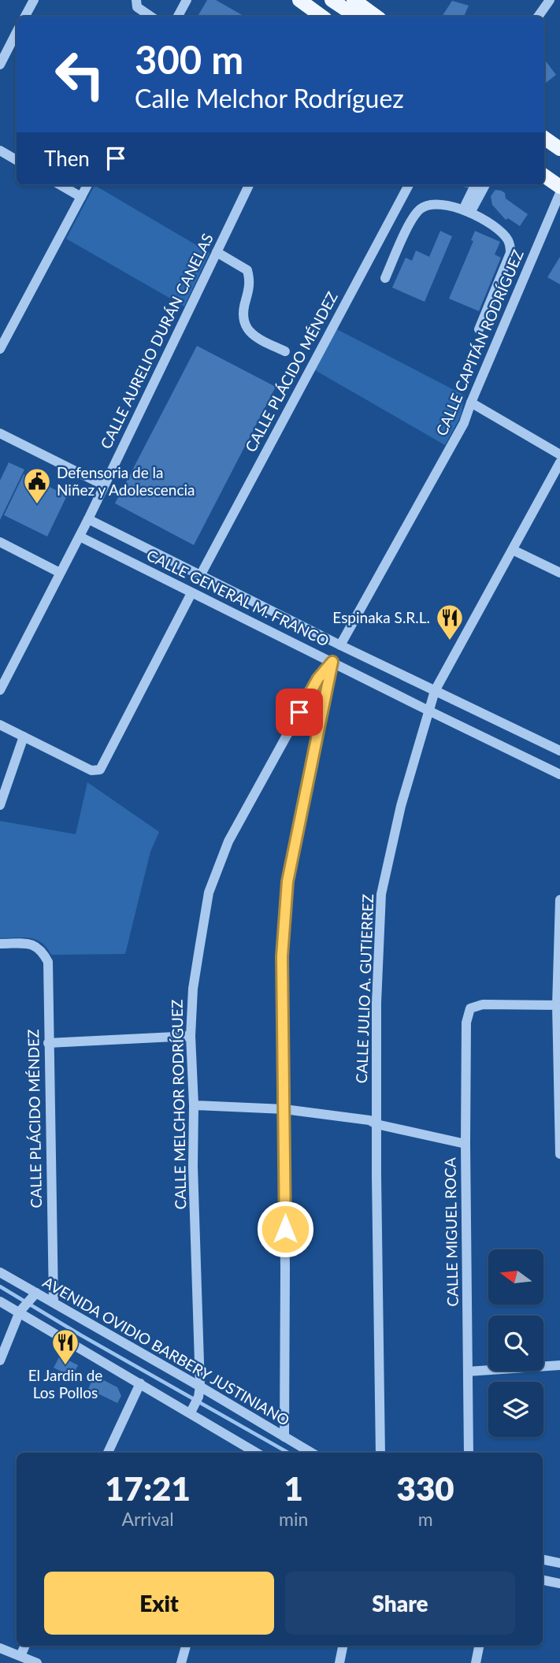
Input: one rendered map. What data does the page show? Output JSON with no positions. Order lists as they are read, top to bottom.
{
  "streets": {
    "street": [
      "CALLE AURELIO DURÁN CANELAS",
      "CALLE CAPITÁN RODRÍGUEZ",
      "CALLE PLÁCIDO MÉNDEZ",
      "CALLE GENERAL M. FRANCO",
      "CALLE JULIO A. GUTIERREZ",
      "CALLE MELCHOR RODRÍGUEZ",
      "CALLE MIGUEL ROCA",
      "AVENIDA OVIDIO BARBERY JUSTINIANO"
    ]
  },
  "crossings": [
    ["CALLE AURELIO DURÁN CANELAS", "CALLE GENERAL M. FRANCO"],
    ["CALLE CAPITÁN RODRÍGUEZ", "CALLE GENERAL M. FRANCO"],
    ["CALLE PLÁCIDO MÉNDEZ", "CALLE GENERAL M. FRANCO"],
    ["CALLE PLÁCIDO MÉNDEZ", "AVENIDA OVIDIO BARBERY JUSTINIANO"],
    ["CALLE GENERAL M. FRANCO", "CALLE JULIO A. GUTIERREZ"],
    ["CALLE GENERAL M. FRANCO", "CALLE MELCHOR RODRÍGUEZ"],
    ["CALLE MELCHOR RODRÍGUEZ", "AVENIDA OVIDIO BARBERY JUSTINIANO"]
  ],
  "places": {
    "public building": ["Defensoria de la Niñez y Adolescencia"],
    "restaurant": ["Espinaka S.R.L.", "El Jardin de Los Pollos"]
  },
  "north": "left",
  "page": {
    "turn": ["300 m", "Calle Melchor Rodríguez"],
    "then": "Then",
    "eta": [
      "17:21",
      "Arrival",
      "1",
      "min",
      "330",
      "m"
    ],
    "buttons": ["Exit", "Share"]
  }
}
